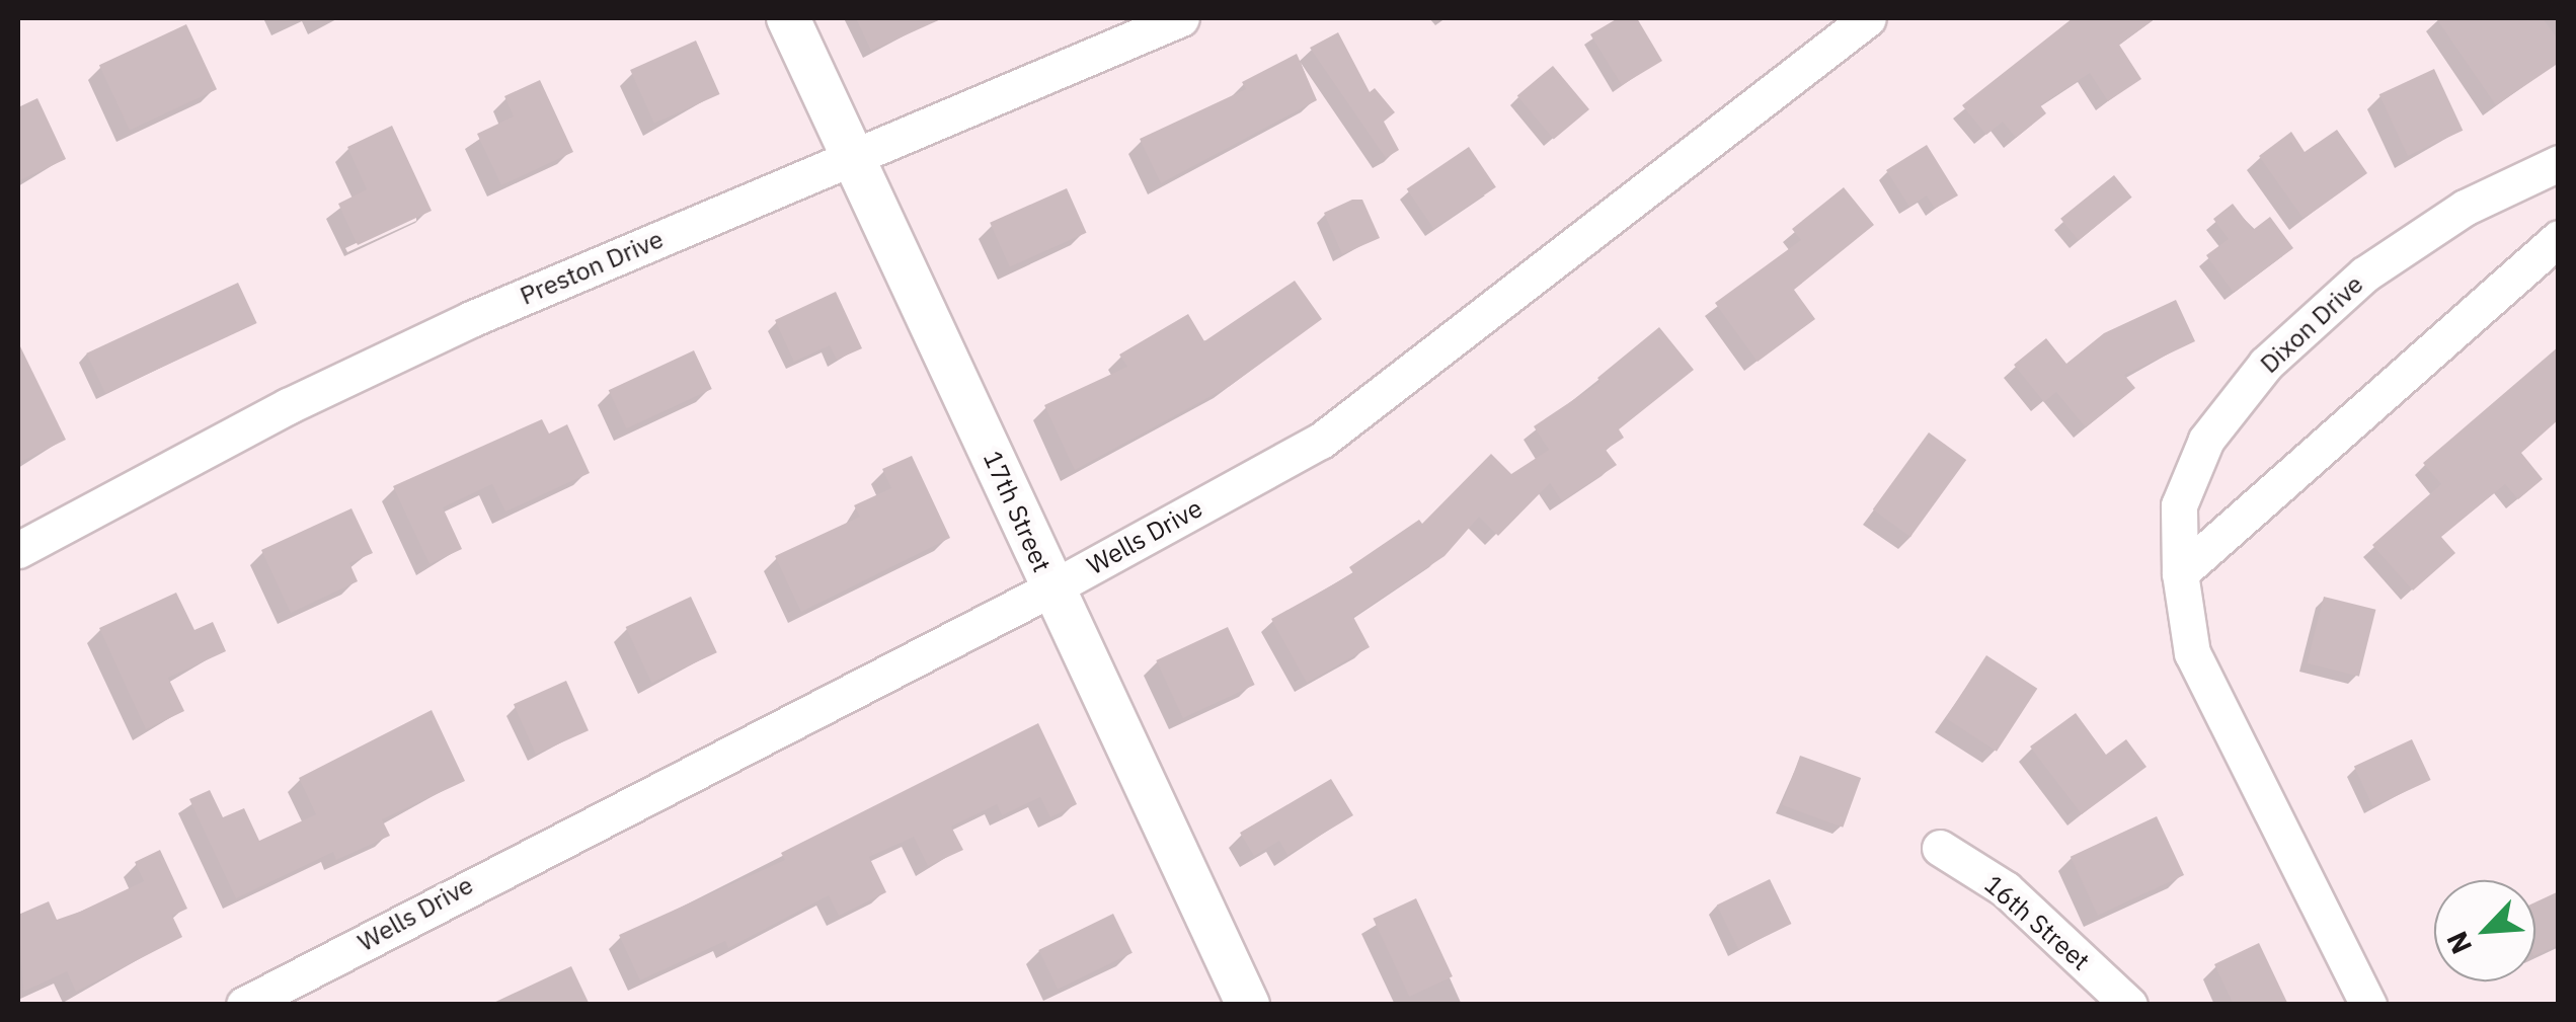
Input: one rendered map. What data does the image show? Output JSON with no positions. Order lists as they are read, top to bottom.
{
  "streets": {
    "street": [
      "Preston Drive",
      "Dixon Drive",
      "17th Street",
      "Wells Drive",
      "16th Street"
    ]
  },
  "crossings": [
    ["Preston Drive", "17th Street"],
    ["17th Street", "Wells Drive"]
  ],
  "north": "bottom left"
}
